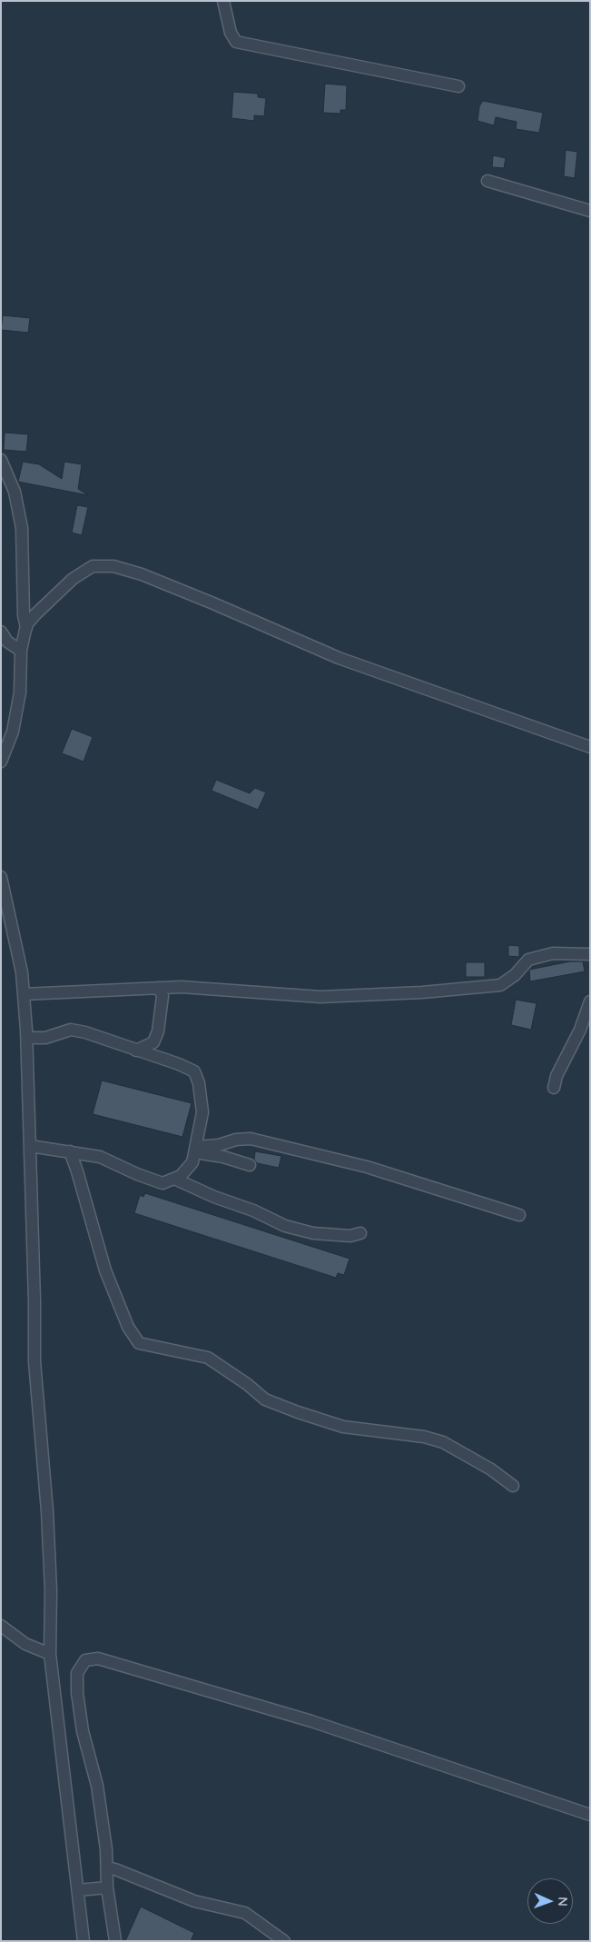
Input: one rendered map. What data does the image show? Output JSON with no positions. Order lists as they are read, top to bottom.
{
  "north": "right"
}
